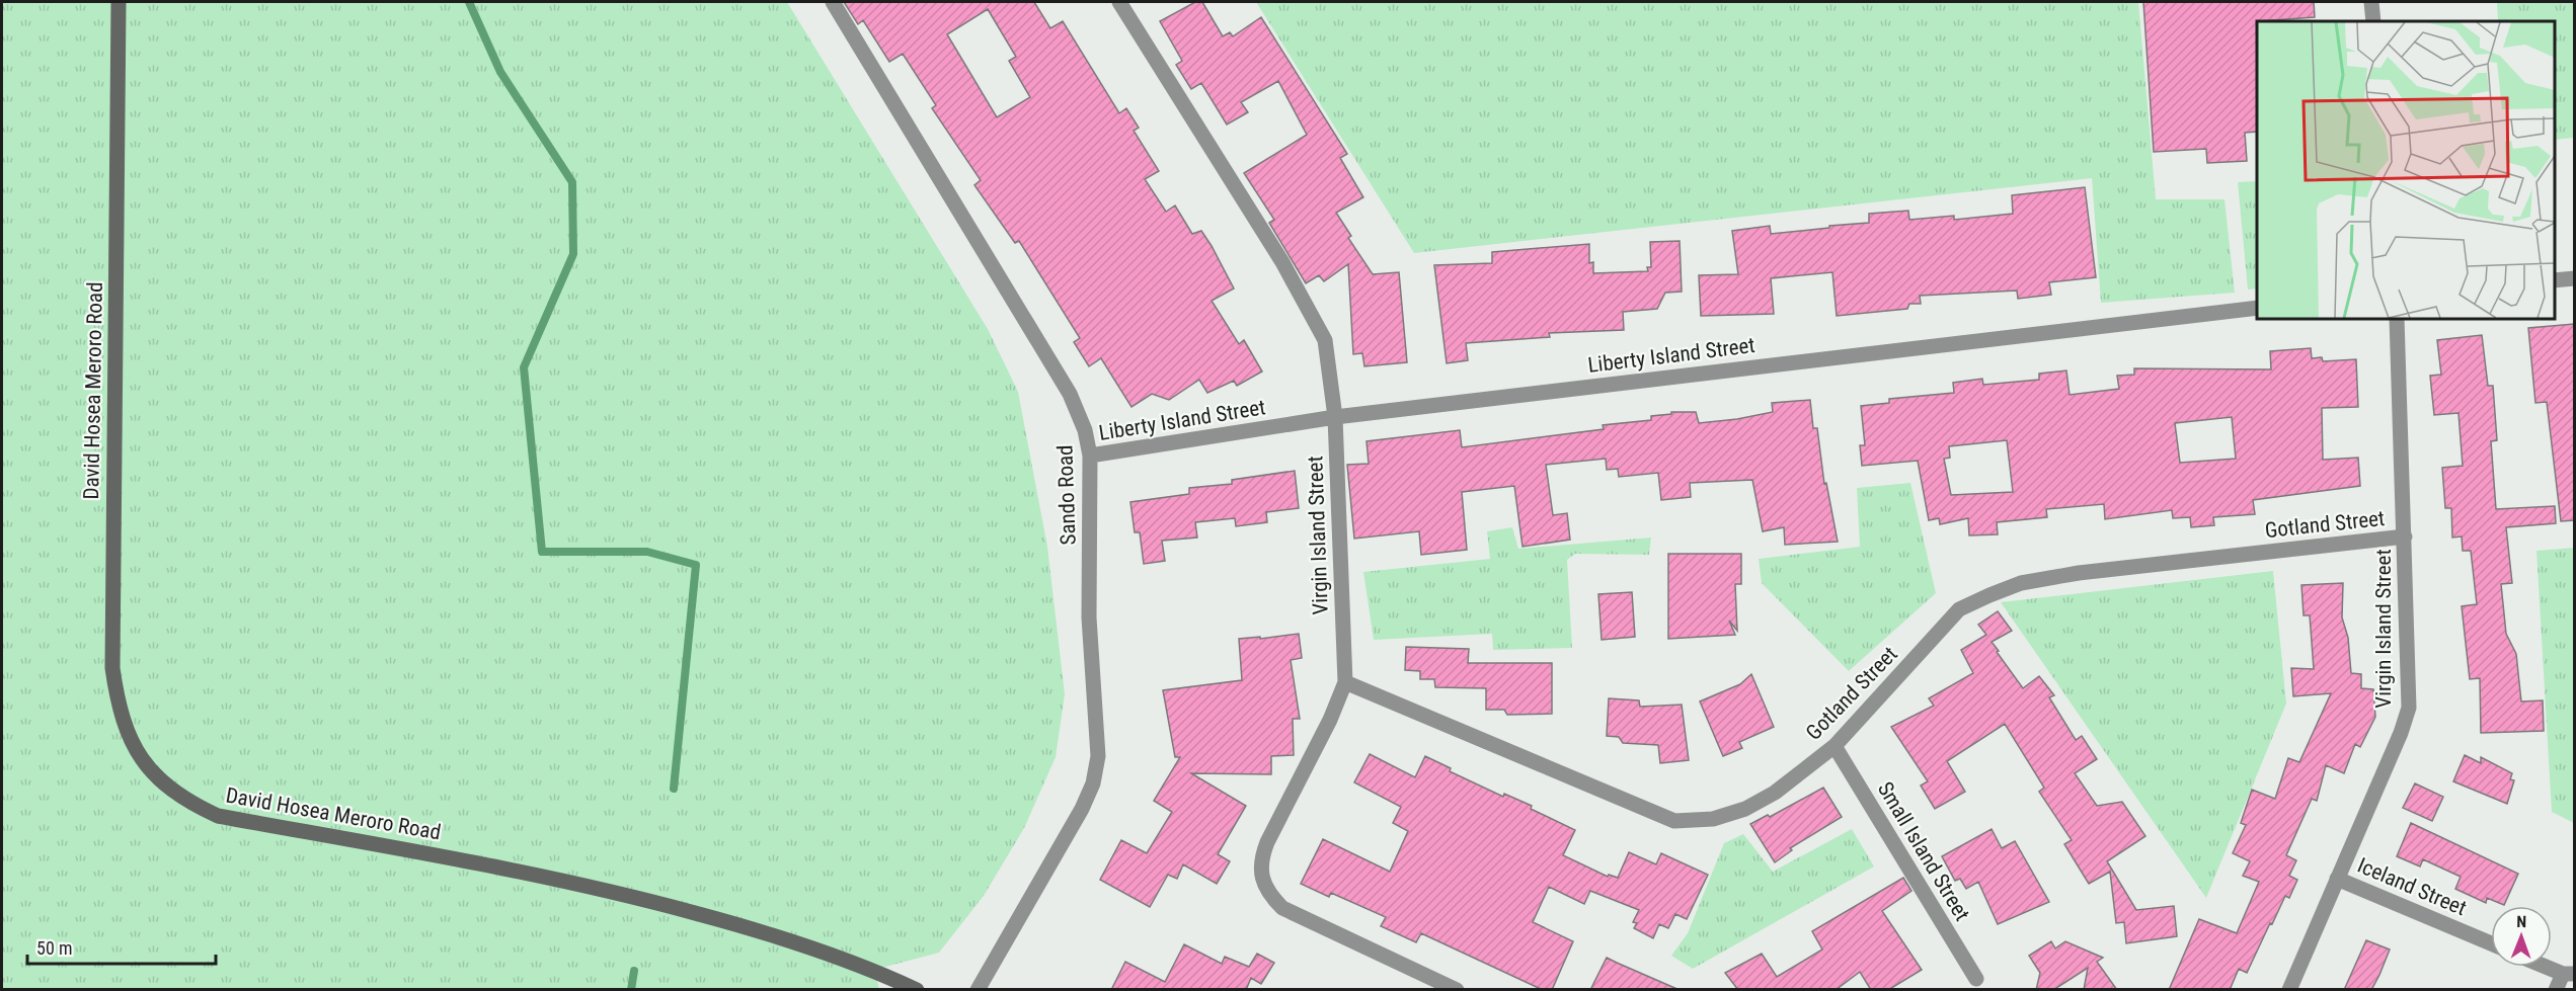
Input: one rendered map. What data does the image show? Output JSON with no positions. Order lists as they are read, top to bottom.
{
  "streets": {
    "main road": ["David Hosea Meroro Road"],
    "street": [
      "Liberty Island Street",
      "Sando Road",
      "Gotland Street",
      "Virgin Island Street",
      "Small Island Street",
      "Iceland Street"
    ]
  },
  "crossings": [
    ["Liberty Island Street", "Sando Road"],
    ["Liberty Island Street", "Virgin Island Street"],
    ["Gotland Street", "Virgin Island Street"],
    ["Gotland Street", "Small Island Street"],
    ["Virgin Island Street", "Iceland Street"]
  ],
  "scale_bar": "50 m",
  "north": "top"
}
